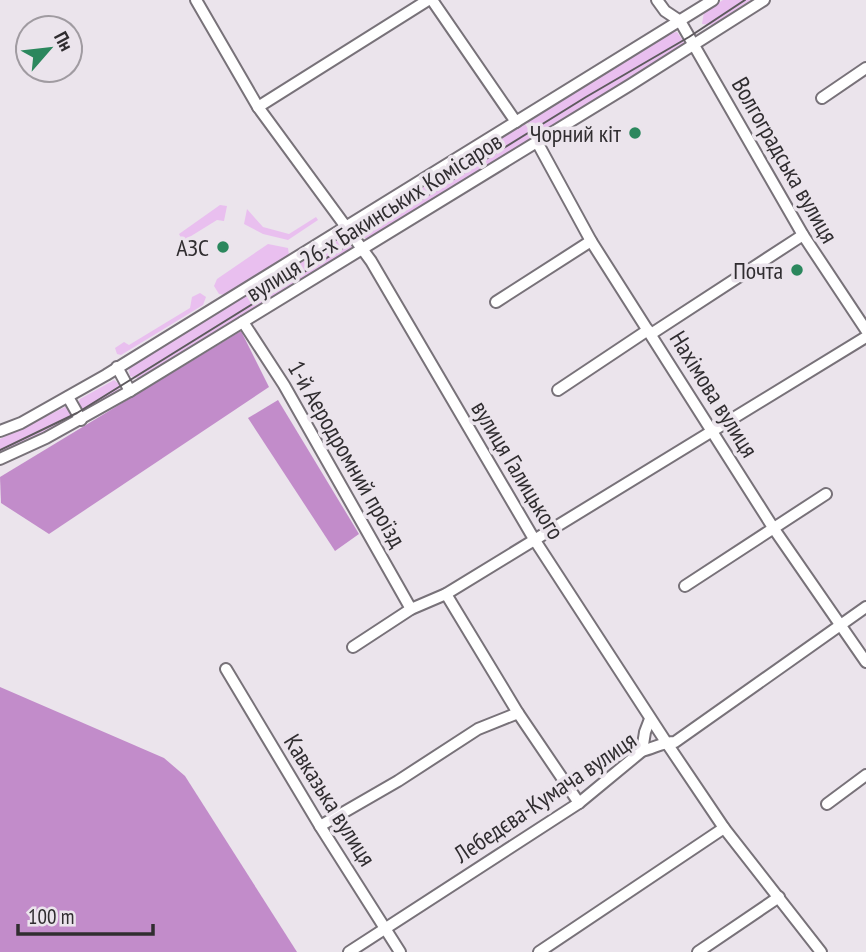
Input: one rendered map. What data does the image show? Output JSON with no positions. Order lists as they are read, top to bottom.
{
  "streets": {
    "street": [
      "Волгоградська вулиця",
      "вулиця 26-х Бакинських Комісаров",
      "Нахімова вулиця",
      "1-й Аеродромний проїзд",
      "вулиця Галицького",
      "Лебедєва-Кумача вулиця",
      "Кавказька вулиця"
    ]
  },
  "crossings": [
    ["Волгоградська вулиця", "вулиця 26-х Бакинських Комісаров"],
    ["вулиця 26-х Бакинських Комісаров", "Нахімова вулиця"],
    ["вулиця 26-х Бакинських Комісаров", "1-й Аеродромний проїзд"],
    ["вулиця 26-х Бакинських Комісаров", "вулиця Галицького"],
    ["Нахімова вулиця", "Лебедєва-Кумача вулиця"],
    ["вулиця Галицького", "Лебедєва-Кумача вулиця"],
    ["Лебедєва-Кумача вулиця", "Кавказька вулиця"]
  ],
  "places": ["Чорний кіт", "АЗС", "Почта"],
  "scale_bar": "100 m",
  "north": "top right"
}
